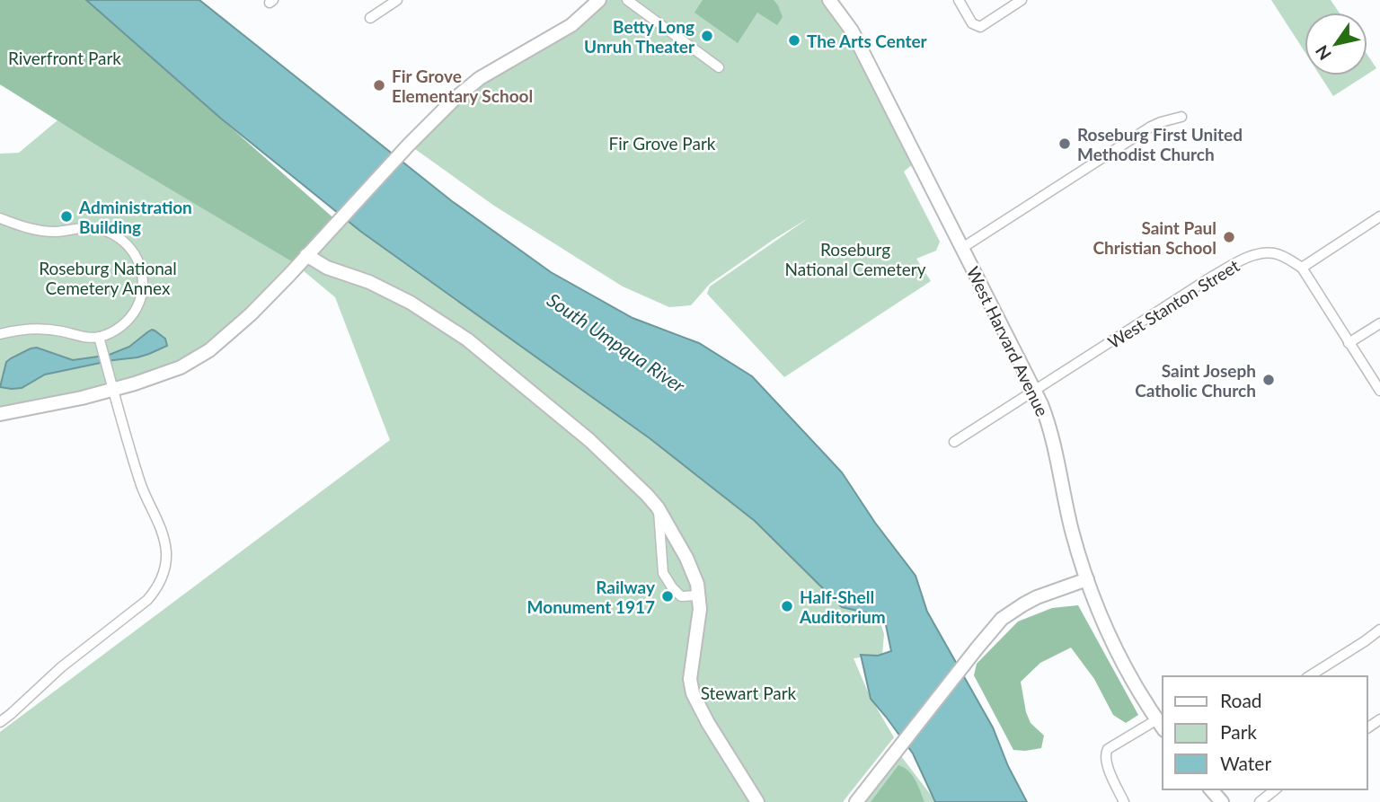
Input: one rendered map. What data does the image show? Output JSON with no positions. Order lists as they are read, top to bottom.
{
  "streets": {
    "street": ["West Stanton Street", "West Harvard Avenue"]
  },
  "crossings": [
    ["West Stanton Street", "West Harvard Avenue"]
  ],
  "water": ["South Umpqua River"],
  "parks": [
    "Riverfront Park",
    "Fir Grove Park",
    "Roseburg National Cemetery",
    "Roseburg National Cemetery Annex",
    "Stewart Park"
  ],
  "places": [
    "Betty Long Unruh Theater",
    "The Arts Center",
    "Fir Grove Elementary School",
    "Roseburg First United Methodist Church",
    "Administration Building",
    "Saint Paul Christian School",
    "Saint Joseph Catholic Church",
    "Railway Monument 1917",
    "Half-Shell Auditorium"
  ],
  "legend": ["Road", "Park", "Water"],
  "north": "bottom left"
}
